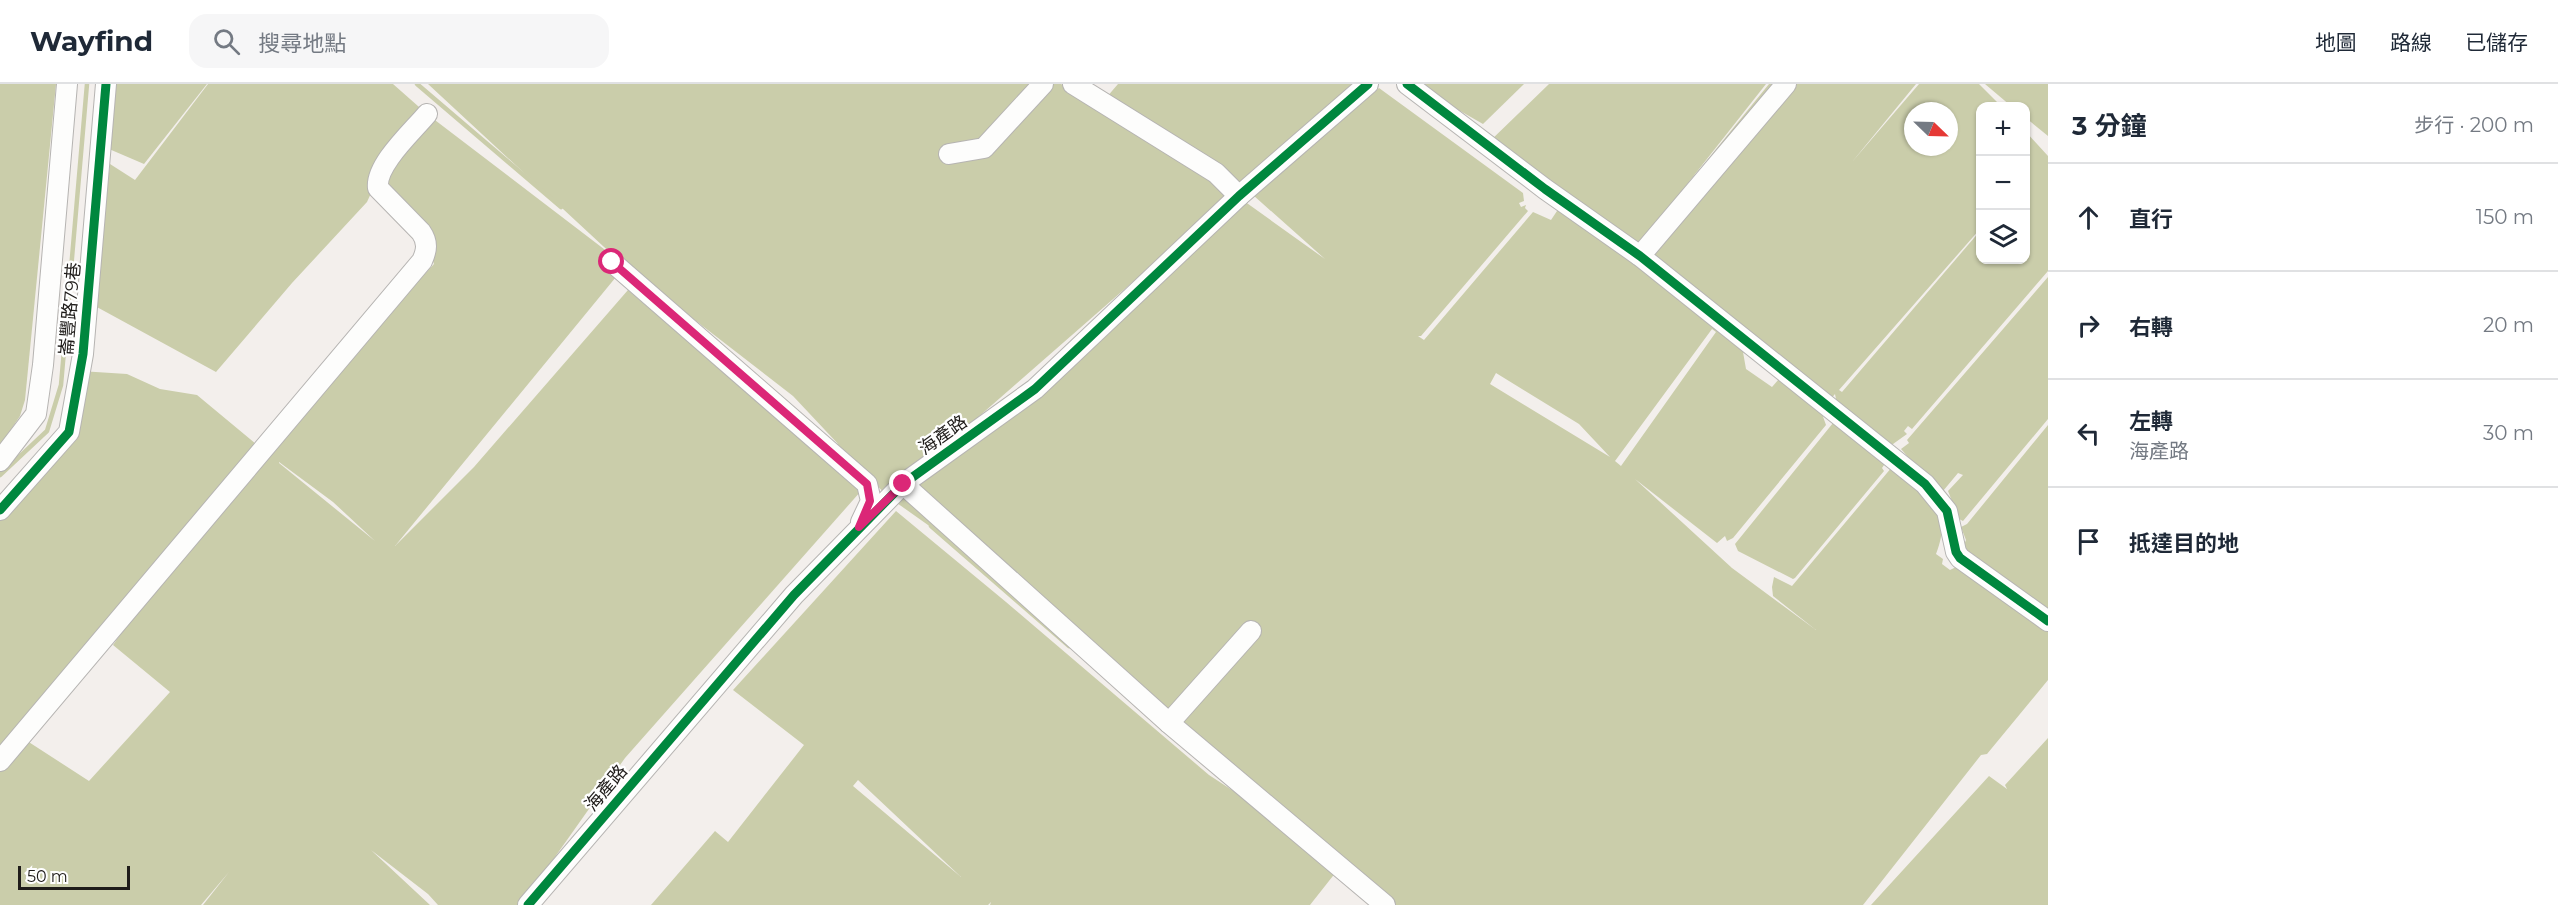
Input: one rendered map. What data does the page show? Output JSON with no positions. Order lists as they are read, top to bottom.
{
  "streets": {
    "street": ["崙豐路79巷", "海產路"]
  },
  "scale_bar": "50 m",
  "north": "bottom right",
  "page": {
    "header": "Wayfind",
    "search": "搜尋地點",
    "nav": ["地圖", "路線", "已儲存"],
    "heading": ["3 分鐘", "步行 · 200 m"],
    "map_buttons": ["+", "−"],
    "list": [
      ["直行", "150 m"],
      ["右轉", "20 m"],
      ["左轉", "海產路", "30 m"],
      "抵達目的地"
    ],
    "scale": "50 m"
  }
}
